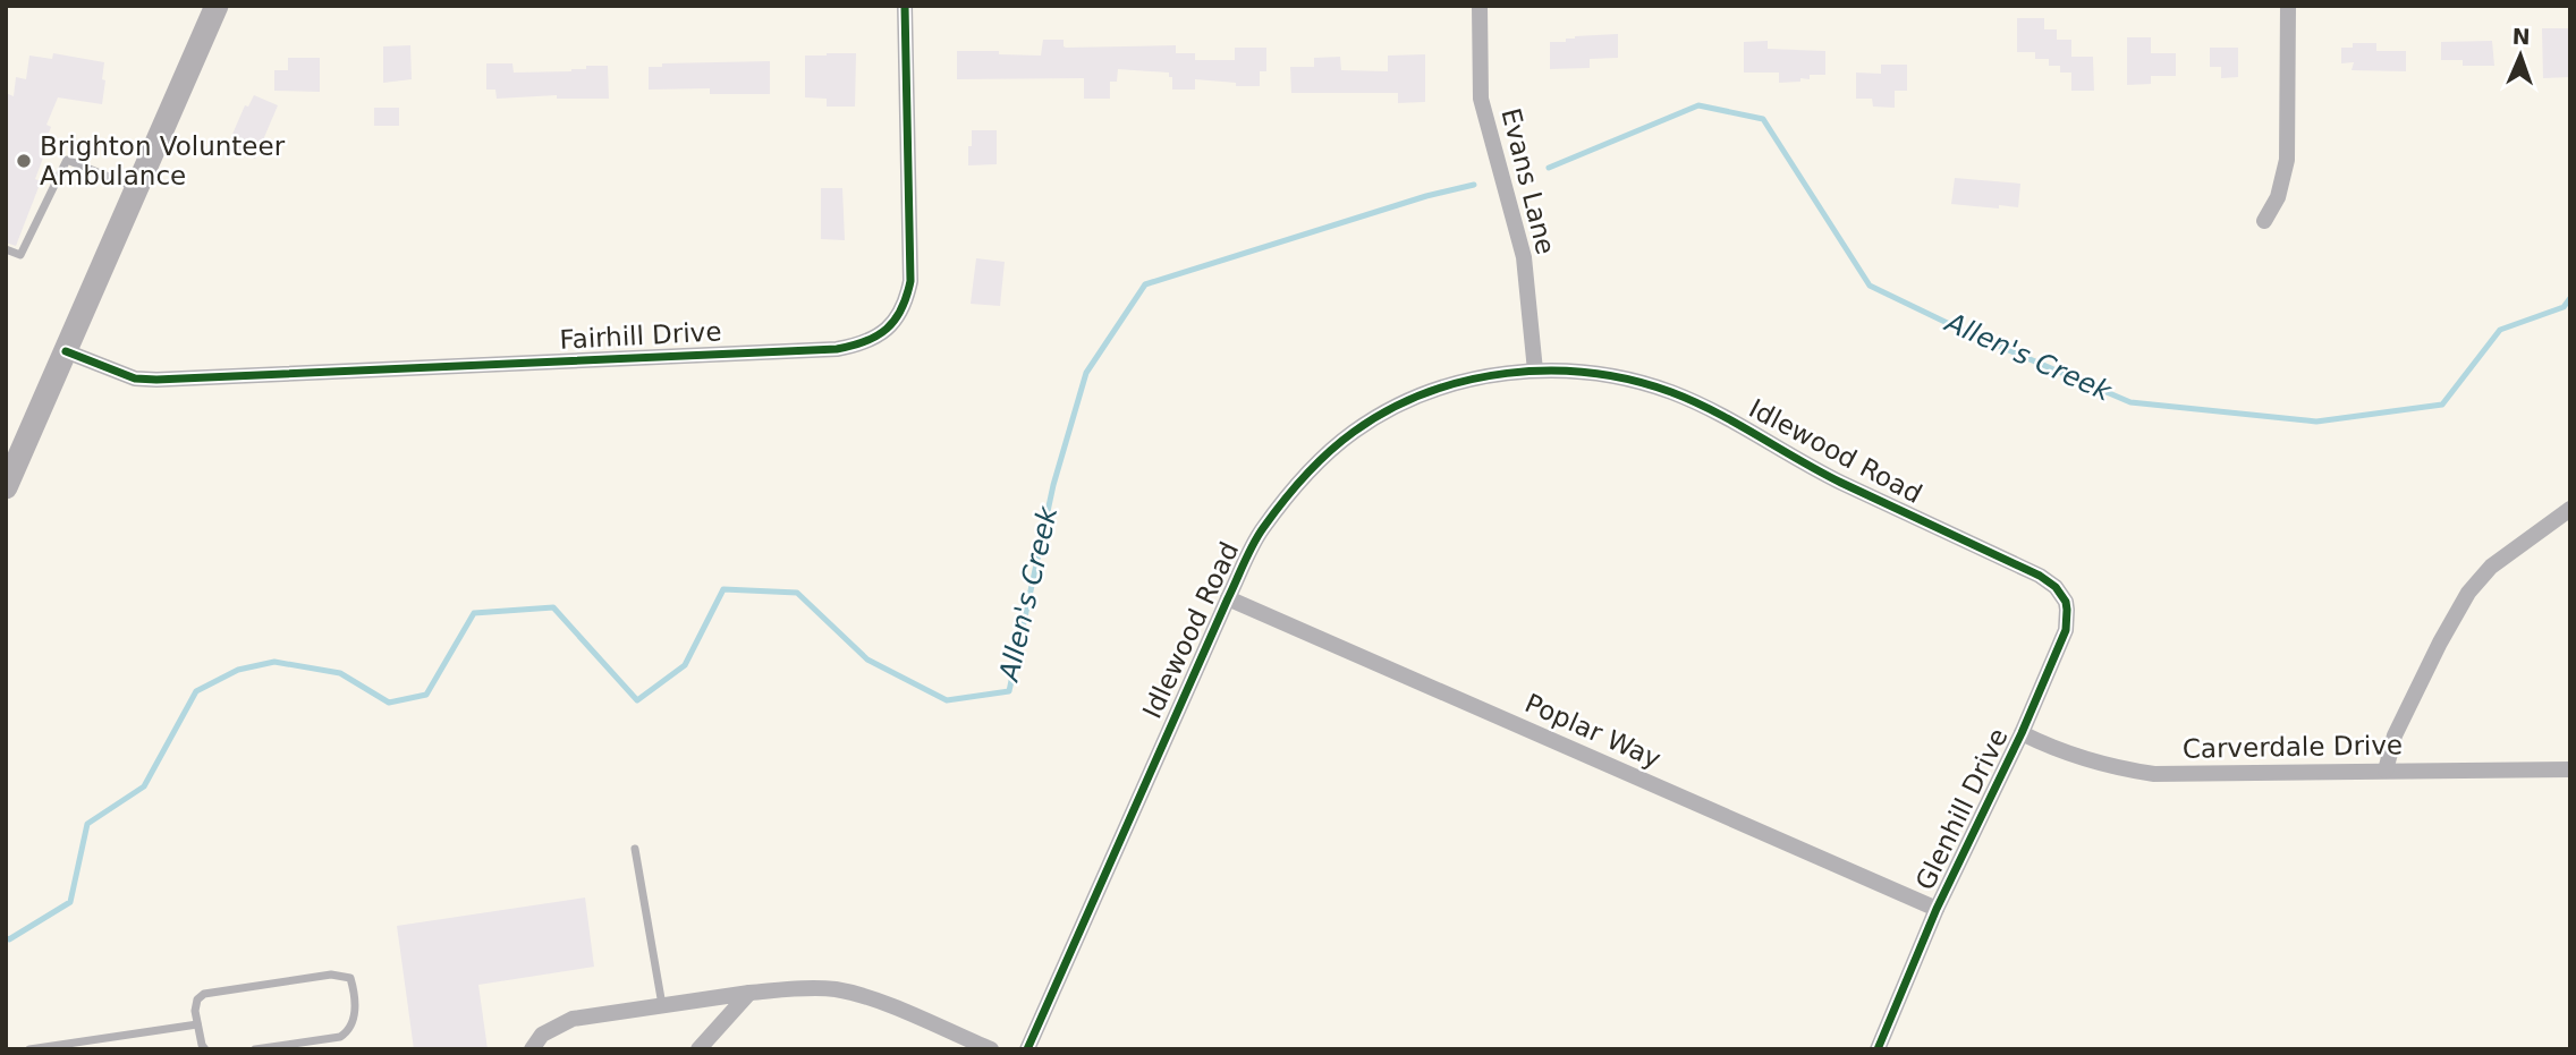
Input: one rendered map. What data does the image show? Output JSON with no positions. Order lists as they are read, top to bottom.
{
  "streets": {
    "street": [
      "Evans Lane",
      "Fairhill Drive",
      "Idlewood Road",
      "Poplar Way",
      "Carverdale Drive",
      "Glenhill Drive"
    ]
  },
  "crossings": [
    ["Evans Lane", "Idlewood Road"],
    ["Idlewood Road", "Poplar Way"],
    ["Idlewood Road", "Glenhill Drive"],
    ["Poplar Way", "Glenhill Drive"],
    ["Carverdale Drive", "Glenhill Drive"]
  ],
  "water": ["Allen's Creek"],
  "places": ["Brighton Volunteer Ambulance"],
  "north": "top"
}
